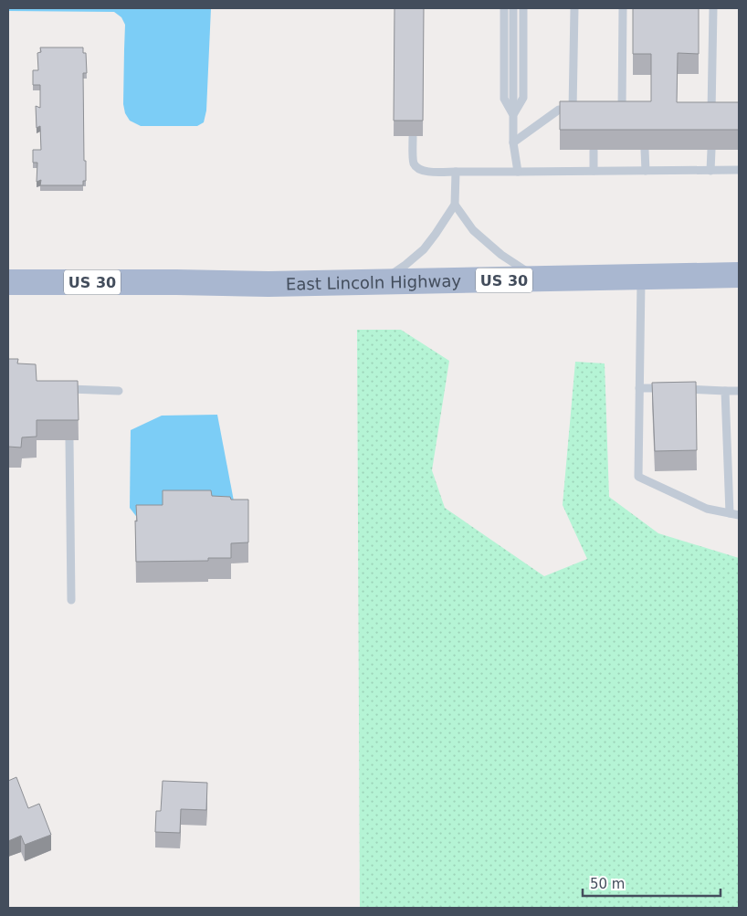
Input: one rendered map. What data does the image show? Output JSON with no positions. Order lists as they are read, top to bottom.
{
  "streets": {
    "main road": ["US 30", "East Lincoln Highway"]
  },
  "scale_bar": "50 m"
}
